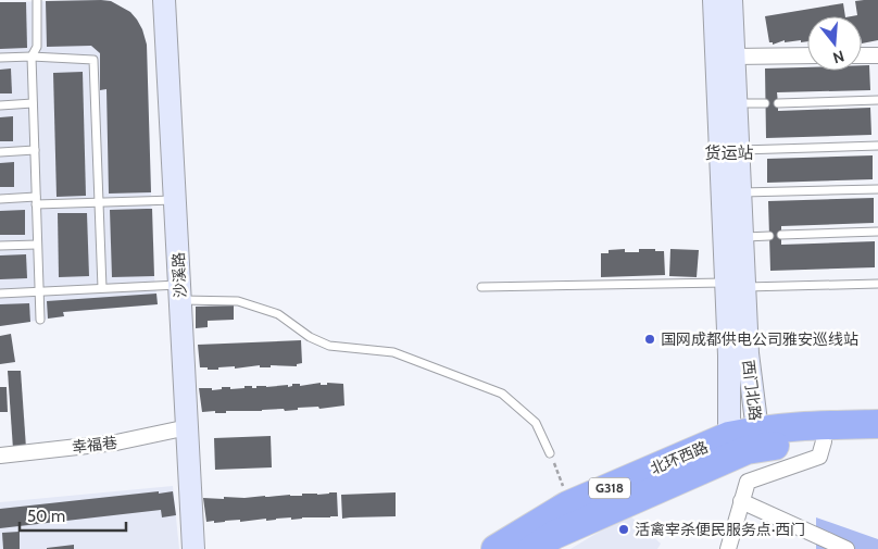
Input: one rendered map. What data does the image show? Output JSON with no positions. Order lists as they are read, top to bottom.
{
  "streets": {
    "highway": ["北环西路", "G318"],
    "main road": ["沙溪路", "西门北路"],
    "street": ["幸福巷"]
  },
  "crossings": [
    ["沙溪路", "幸福巷"],
    ["西门北路", "北环西路"]
  ],
  "districts": ["货运站"],
  "places": ["国网成都供电公司雅安巡线站", "活禽宰杀便民服务点·西门"],
  "scale_bar": "50 m",
  "north": "bottom"
}
